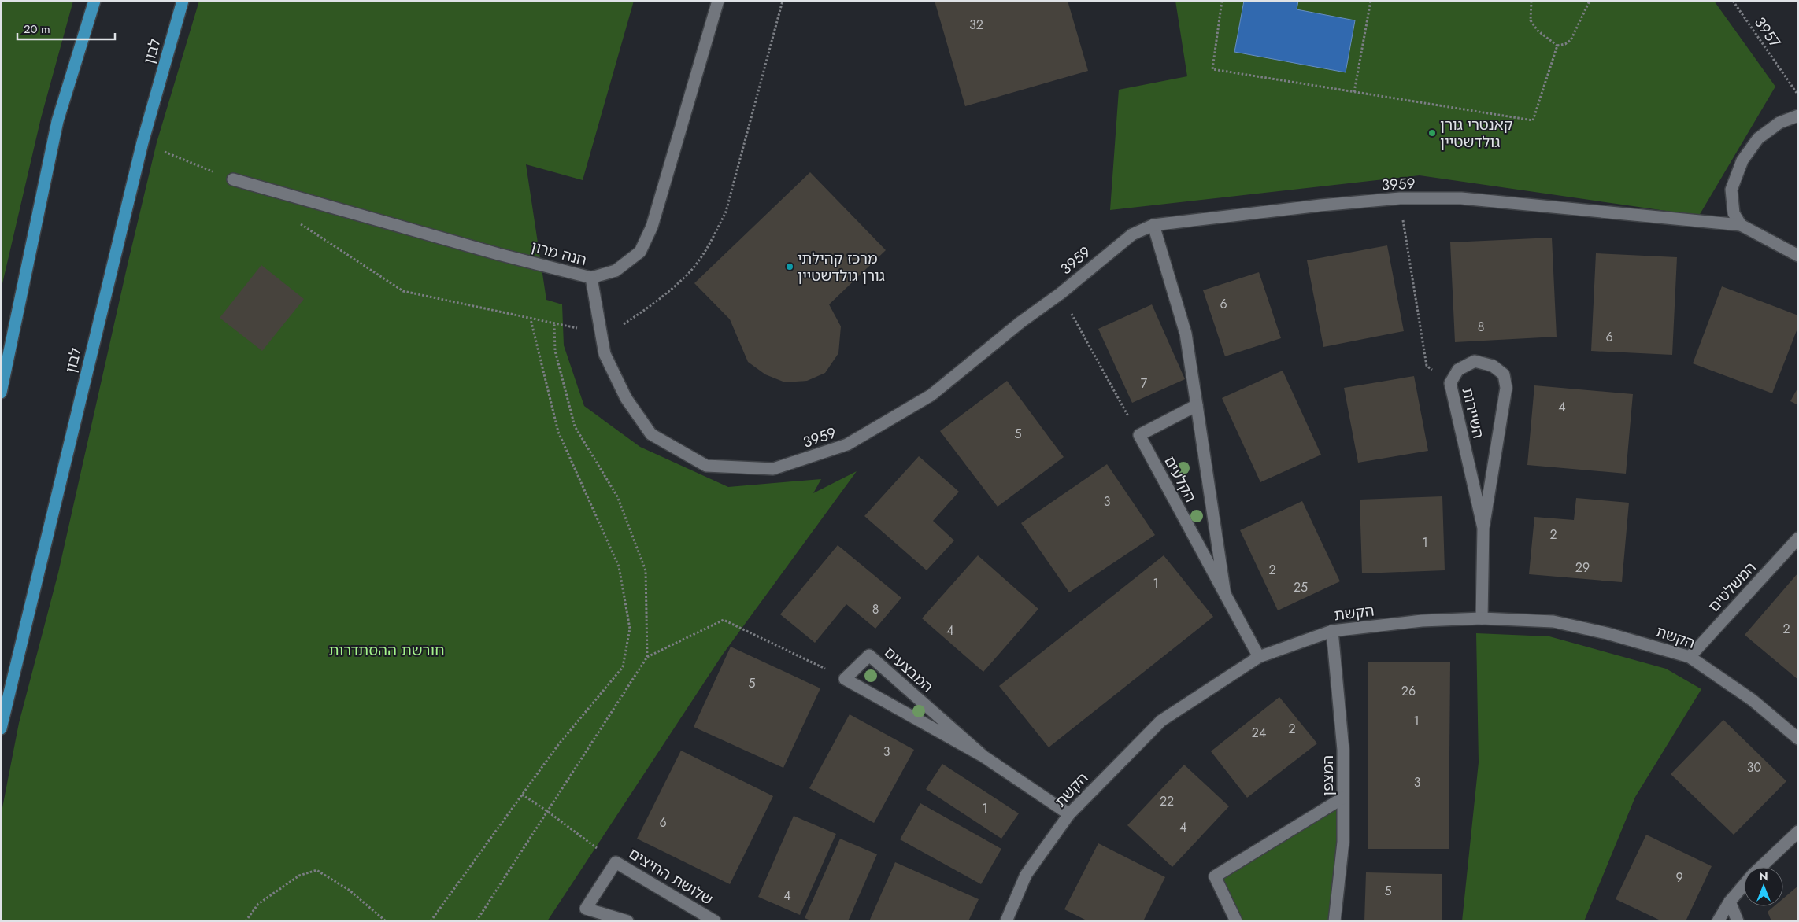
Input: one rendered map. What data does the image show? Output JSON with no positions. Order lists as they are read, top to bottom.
{
  "streets": {
    "main road": ["לבון"],
    "street": [
      "3959",
      "חנה מרון",
      "השיירות",
      "הקלעים",
      "המשלטים",
      "הקשת",
      "המבצעים",
      "המצפן",
      "שלושת החיצים"
    ],
    "path": ["3957"]
  },
  "crossings": [
    ["3959", "חנה מרון"],
    ["3959", "הקלעים"],
    ["השיירות", "הקשת"],
    ["הקלעים", "הקשת"],
    ["המשלטים", "הקשת"],
    ["הקשת", "המבצעים"],
    ["הקשת", "המצפן"]
  ],
  "parks": ["חורשת ההסתדרות"],
  "places": ["קאנטרי גורן גולדשטיין", "מרכז קהילתי גורן גולדשטיין"],
  "house_numbers": [
    "32",
    "6",
    "8",
    "6",
    "7",
    "4",
    "5",
    "3",
    "2",
    "1",
    "29",
    "2",
    "1",
    "25",
    "8",
    "2",
    "4",
    "5",
    "26",
    "1",
    "2",
    "24",
    "3",
    "30",
    "3",
    "22",
    "1",
    "6",
    "4",
    "9",
    "5",
    "4"
  ],
  "scale_bar": "20 m",
  "north": "top"
}
